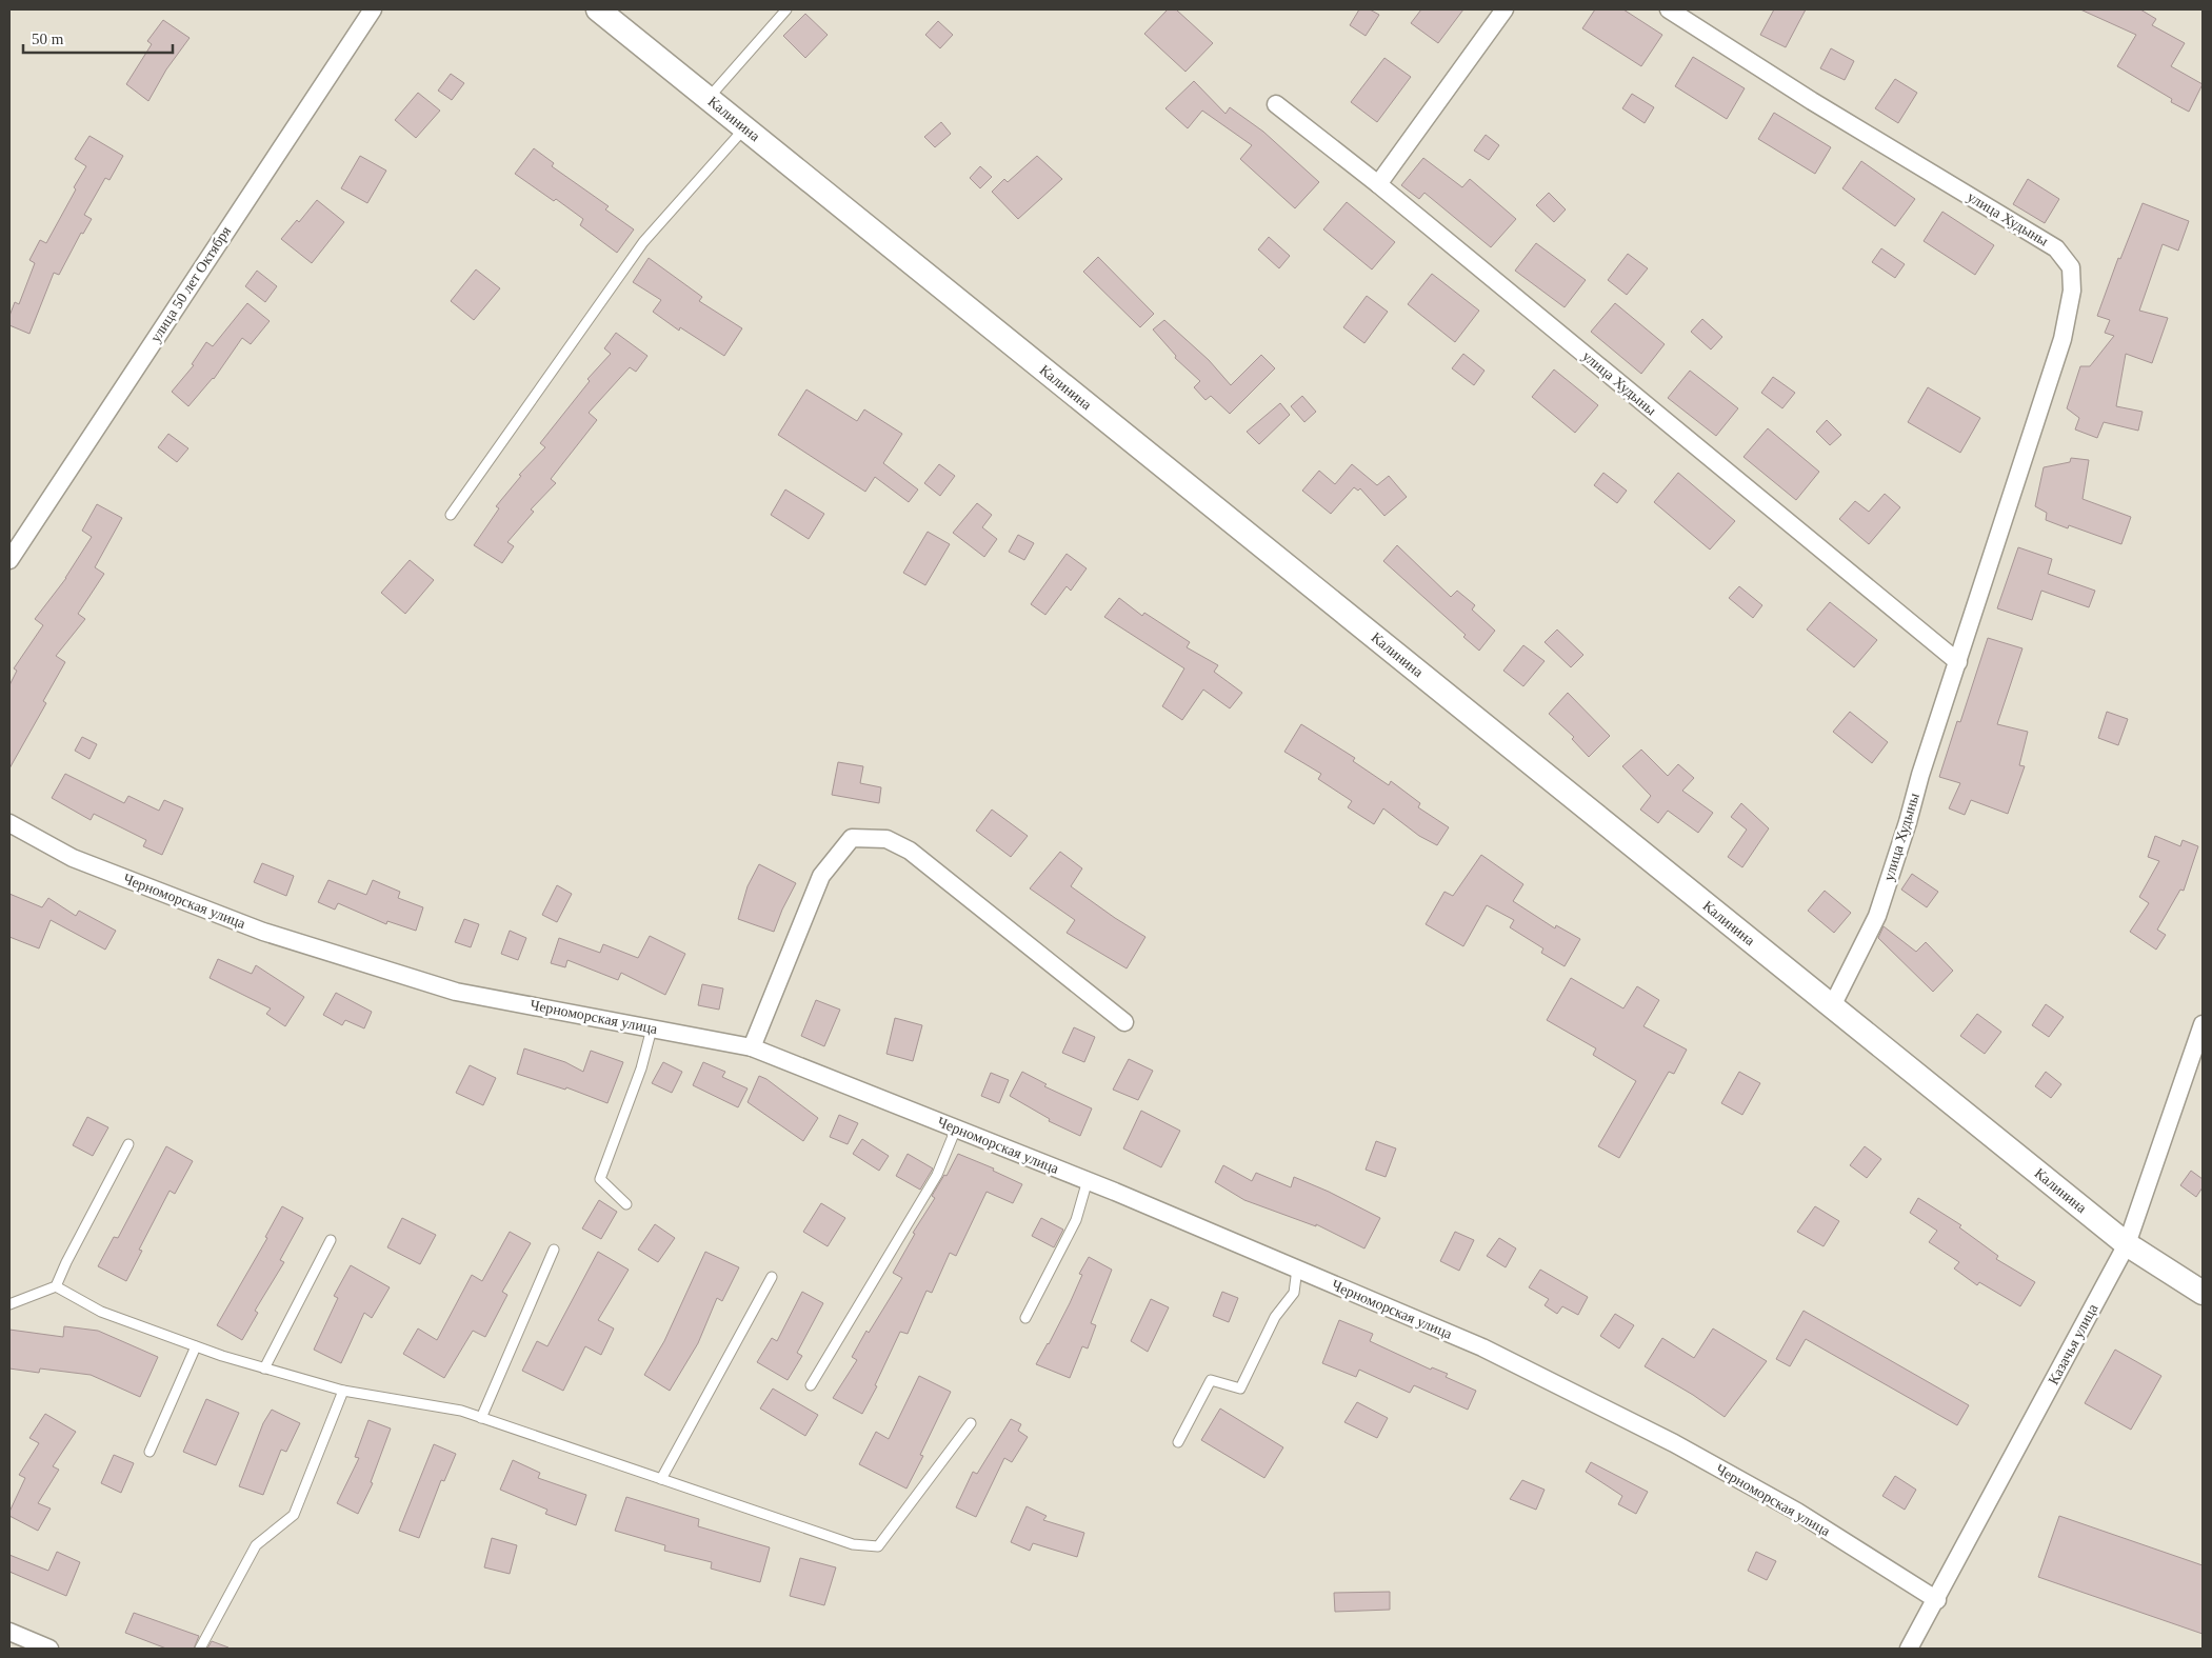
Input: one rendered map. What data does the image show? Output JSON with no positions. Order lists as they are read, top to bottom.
{
  "streets": {
    "street": [
      "Калинина",
      "улица Худыны",
      "улица 50 лет Октября",
      "Черноморская улица",
      "Казачья улица"
    ]
  },
  "crossings": [
    ["Калинина", "улица Худыны"],
    ["Калинина", "Казачья улица"],
    ["Черноморская улица", "Казачья улица"]
  ],
  "scale_bar": "50 m"
}
